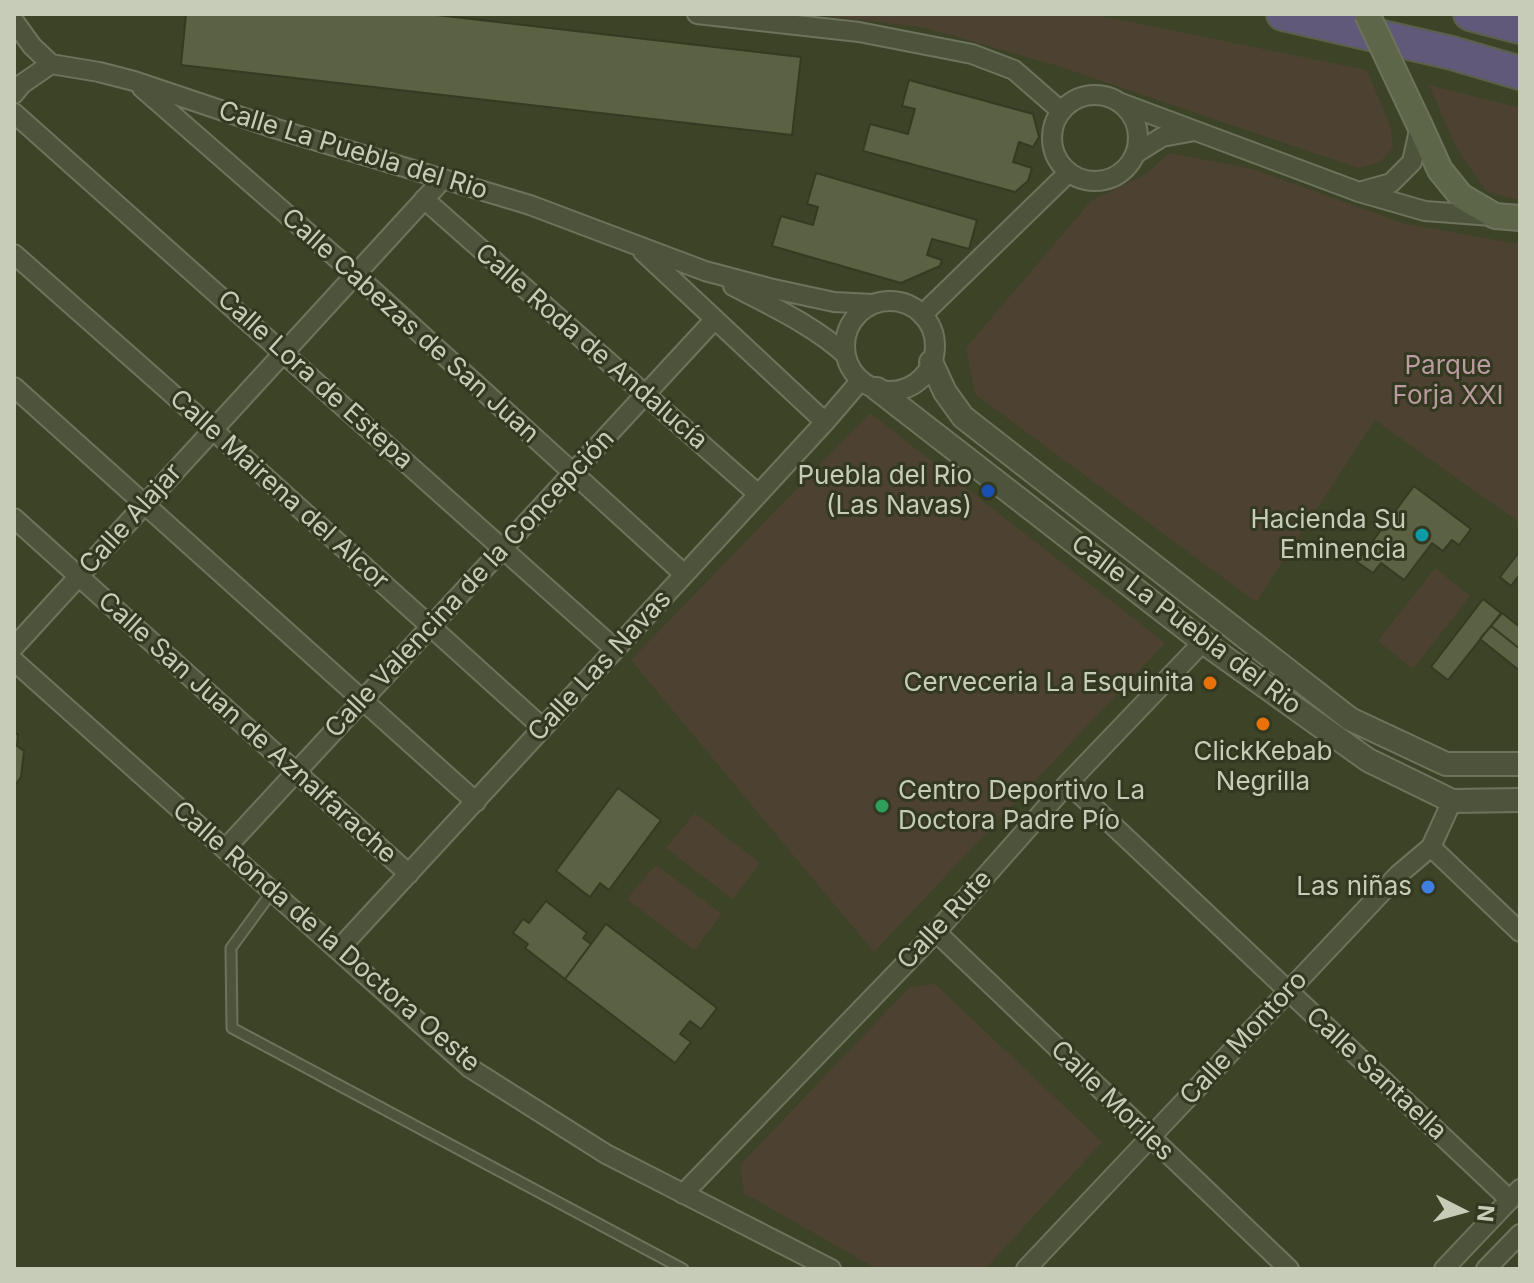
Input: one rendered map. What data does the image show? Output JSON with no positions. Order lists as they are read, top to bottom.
{
  "streets": {
    "street": [
      "Calle La Puebla del Rio",
      "Calle Cabezas de San Juan",
      "Calle Roda de Andalucía",
      "Calle Lora de Estepa",
      "Calle Mairena del Alcor",
      "Calle Alajar",
      "Calle Valencina de la Concepción",
      "Calle Las Navas",
      "Calle San Juan de Aznalfarache",
      "Calle Rute",
      "Calle Ronda de la Doctora Oeste",
      "Calle Montoro",
      "Calle Santaella",
      "Calle Moriles"
    ]
  },
  "crossings": [
    ["Calle La Puebla del Rio", "Calle Cabezas de San Juan"],
    ["Calle La Puebla del Rio", "Calle Alajar"],
    ["Calle La Puebla del Rio", "Calle Las Navas"],
    ["Calle La Puebla del Rio", "Calle Rute"],
    ["Calle La Puebla del Rio", "Calle Montoro"],
    ["Calle Cabezas de San Juan", "Calle Alajar"],
    ["Calle Cabezas de San Juan", "Calle Valencina de la Concepción"],
    ["Calle Cabezas de San Juan", "Calle Las Navas"],
    ["Calle Roda de Andalucía", "Calle Alajar"],
    ["Calle Roda de Andalucía", "Calle Valencina de la Concepción"],
    ["Calle Roda de Andalucía", "Calle Las Navas"],
    ["Calle Lora de Estepa", "Calle Alajar"],
    ["Calle Lora de Estepa", "Calle Valencina de la Concepción"],
    ["Calle Lora de Estepa", "Calle Las Navas"],
    ["Calle Mairena del Alcor", "Calle Alajar"],
    ["Calle Mairena del Alcor", "Calle Valencina de la Concepción"],
    ["Calle Mairena del Alcor", "Calle Las Navas"],
    ["Calle Alajar", "Calle San Juan de Aznalfarache"],
    ["Calle Valencina de la Concepción", "Calle San Juan de Aznalfarache"],
    ["Calle Valencina de la Concepción", "Calle Ronda de la Doctora Oeste"],
    ["Calle Las Navas", "Calle San Juan de Aznalfarache"],
    ["Calle Las Navas", "Calle Ronda de la Doctora Oeste"],
    ["Calle Rute", "Calle Ronda de la Doctora Oeste"],
    ["Calle Rute", "Calle Santaella"],
    ["Calle Rute", "Calle Moriles"],
    ["Calle Montoro", "Calle Santaella"],
    ["Calle Montoro", "Calle Moriles"]
  ],
  "parks": ["Parque Forja XXI"],
  "places": [
    "Puebla del Rio (Las Navas)",
    "Hacienda Su Eminencia",
    "Cerveceria La Esquinita",
    "ClickKebab Negrilla",
    "Centro Deportivo La Doctora Padre Pío",
    "Las niñas"
  ],
  "north": "right"
}
